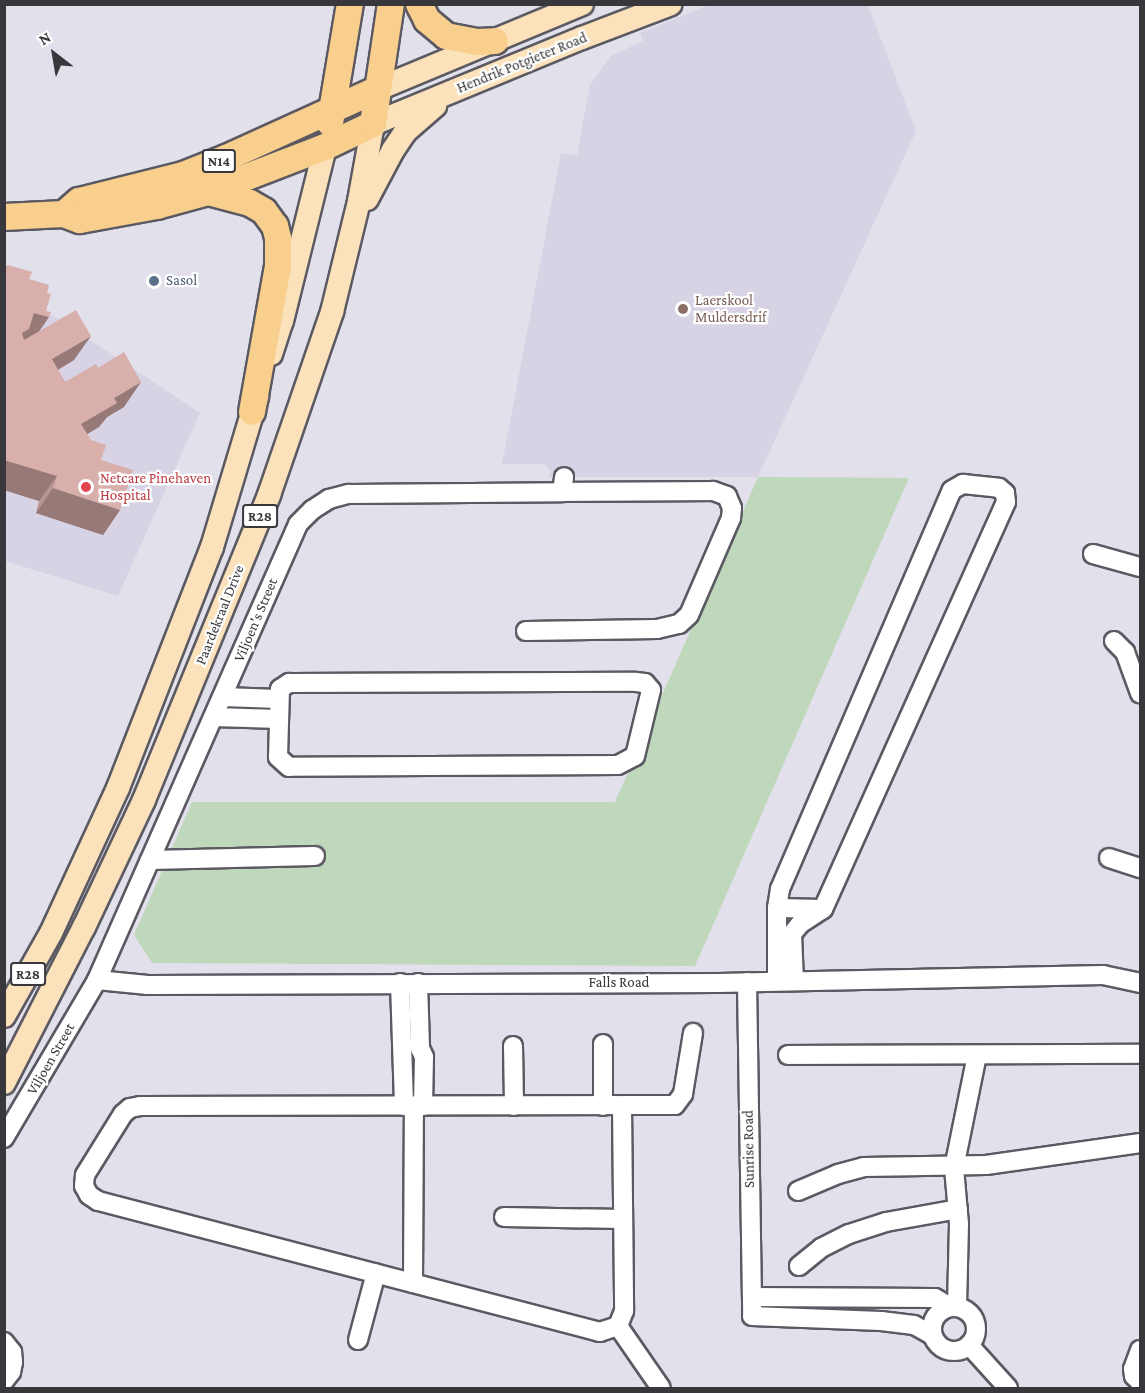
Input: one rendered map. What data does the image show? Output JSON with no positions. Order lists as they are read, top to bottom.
{
  "streets": {
    "highway": ["N14"],
    "main road": ["Hendrik Potgieter Road", "R28", "Paardekraal Drive"],
    "street": [
      "Viljoen's Street",
      "Falls Road",
      "Viljoen Street",
      "Sunrise Road"
    ]
  },
  "crossings": [
    ["Hendrik Potgieter Road", "N14"],
    ["Hendrik Potgieter Road", "Paardekraal Drive"],
    ["N14", "Paardekraal Drive"],
    ["Viljoen's Street", "Falls Road"],
    ["Viljoen's Street", "Viljoen Street"],
    ["Falls Road", "Viljoen Street"],
    ["Falls Road", "Sunrise Road"]
  ],
  "places": ["Sasol", "Laerskool Muldersdrif", "Netcare Pinehaven Hospital"],
  "north": "top left"
}
